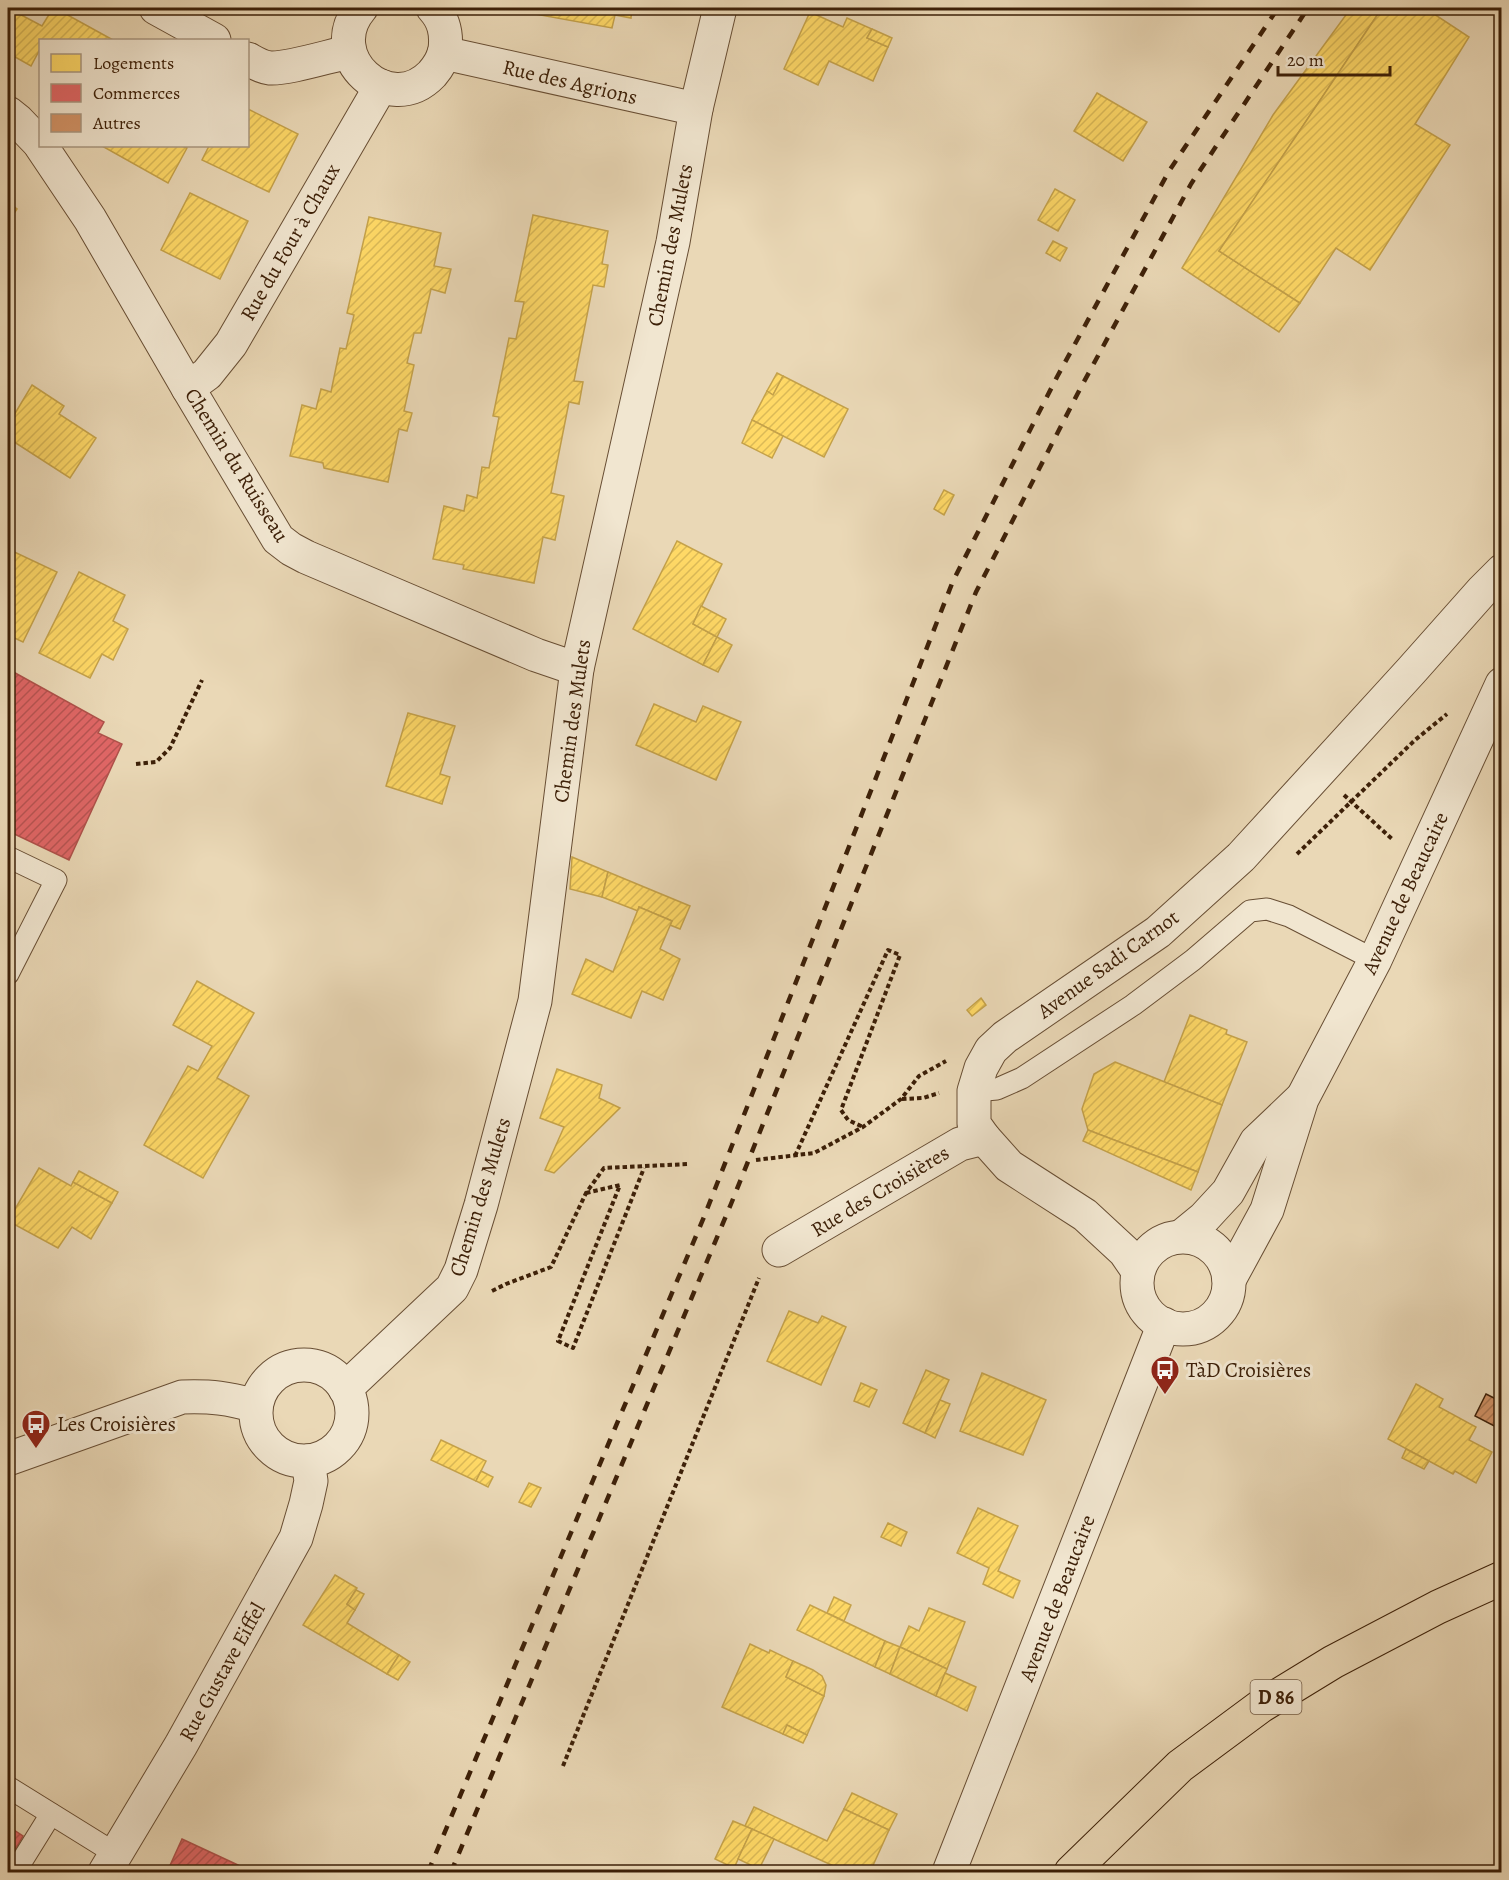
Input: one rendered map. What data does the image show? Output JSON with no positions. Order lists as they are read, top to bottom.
{
  "streets": {
    "main road": ["D 86"],
    "street": [
      "Rue des Agrions",
      "Rue du Four à Chaux",
      "Chemin des Mulets",
      "Chemin du Ruisseau",
      "Avenue de Beaucaire",
      "Avenue Sadi Carnot",
      "Rue des Croisières",
      "Rue Gustave Eiffel"
    ]
  },
  "crossings": [
    ["Rue des Agrions", "Chemin des Mulets"],
    ["Rue du Four à Chaux", "Chemin du Ruisseau"],
    ["Chemin des Mulets", "Chemin du Ruisseau"],
    ["Chemin des Mulets", "Rue Gustave Eiffel"],
    ["Avenue de Beaucaire", "Avenue Sadi Carnot"]
  ],
  "places": {
    "bus stop": ["TàD Croisières", "Les Croisières"]
  },
  "legend": ["Logements", "Commerces", "Autres"],
  "scale_bar": "20 m"
}
